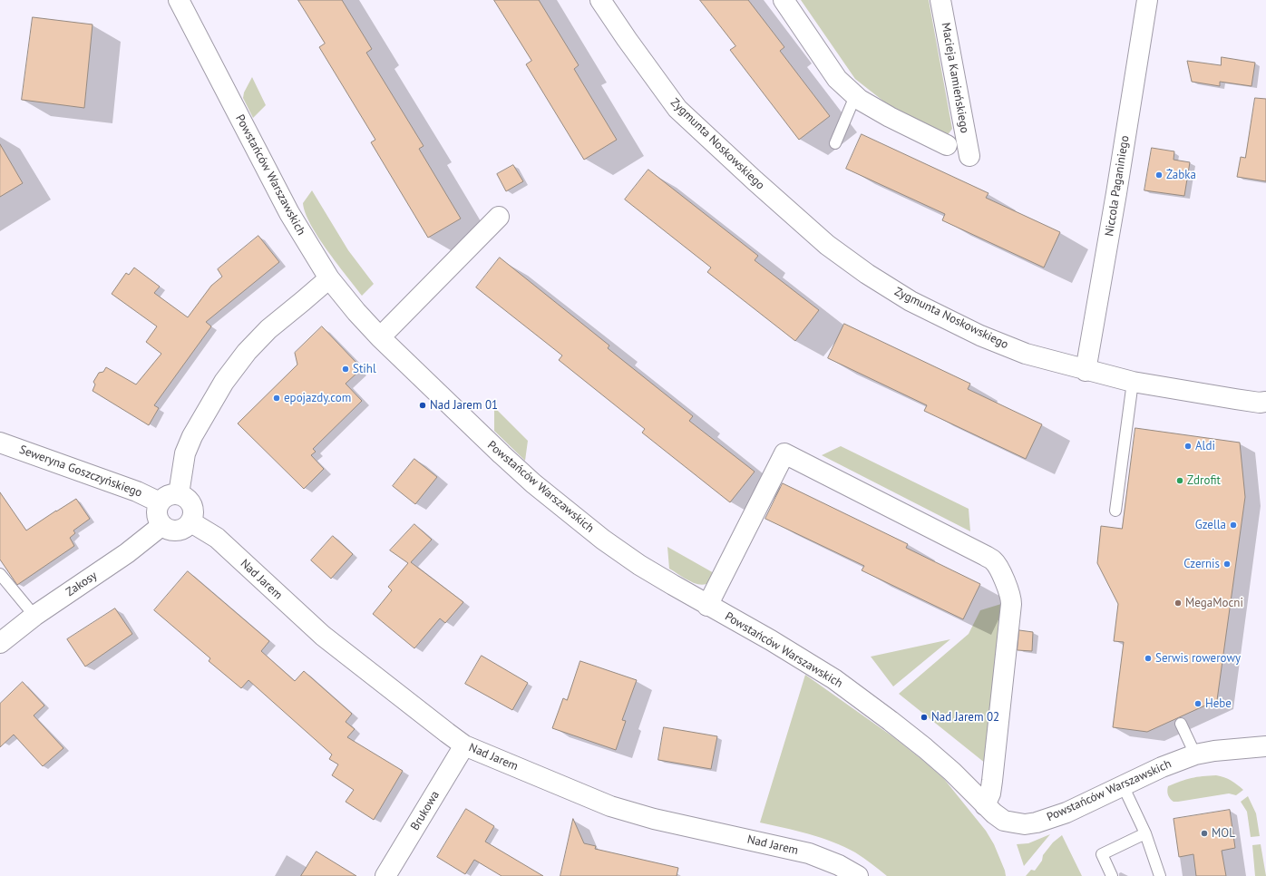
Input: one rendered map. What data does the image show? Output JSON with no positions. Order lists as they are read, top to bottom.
{
  "streets": {
    "street": [
      "Macieja Kamieńskiego",
      "Zygmunta Noskowskiego",
      "Powstańców Warszawskich",
      "Niccola Paganiniego",
      "Seweryna Goszczyńskiego",
      "Nad Jarem",
      "Zakosy",
      "Brukowa"
    ]
  },
  "crossings": [
    ["Zygmunta Noskowskiego", "Niccola Paganiniego"],
    ["Seweryna Goszczyńskiego", "Nad Jarem"],
    ["Seweryna Goszczyńskiego", "Zakosy"],
    ["Nad Jarem", "Zakosy"],
    ["Nad Jarem", "Brukowa"]
  ],
  "places": [
    "Żabka",
    "Stihl",
    "epojazdy.com",
    "Nad Jarem 01",
    "Aldi",
    "Zdrofit",
    "Gzella",
    "Czernis",
    "MegaMocni",
    "Serwis rowerowy",
    "Hebe",
    "Nad Jarem 02",
    "MOL"
  ]
}
